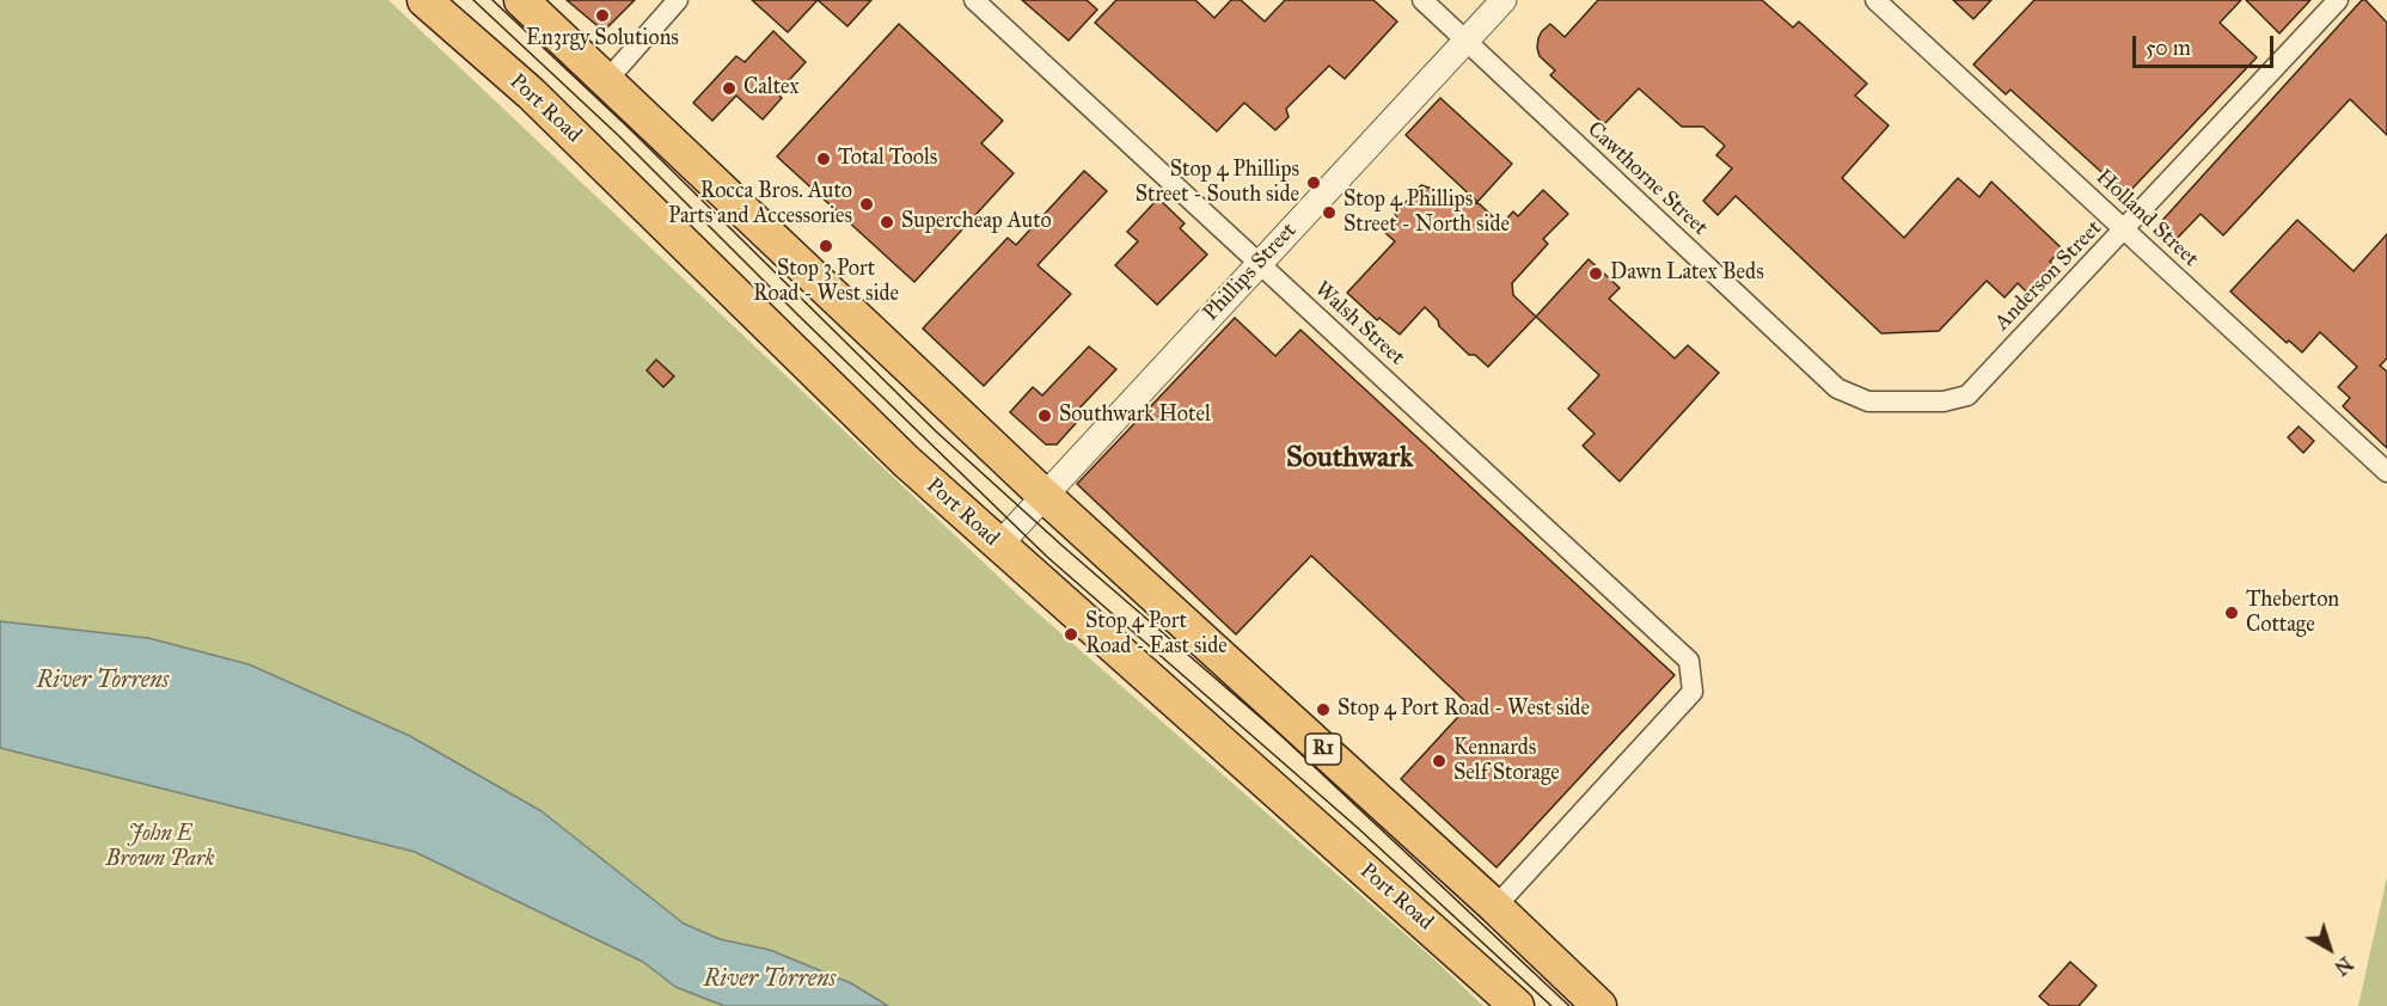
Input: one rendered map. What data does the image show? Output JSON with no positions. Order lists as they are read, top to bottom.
{
  "streets": {
    "highway": ["Port Road", "R1"],
    "street": [
      "Cawthorne Street",
      "Holland Street",
      "Phillips Street",
      "Anderson Street",
      "Walsh Street"
    ]
  },
  "crossings": [
    ["Port Road", "Phillips Street"],
    ["Cawthorne Street", "Phillips Street"],
    ["Cawthorne Street", "Anderson Street"],
    ["Holland Street", "Anderson Street"],
    ["Phillips Street", "Walsh Street"],
    ["Phillips Street", "R1"],
    ["Walsh Street", "R1"]
  ],
  "districts": ["Southwark"],
  "water": ["River Torrens"],
  "parks": ["John E Brown Park"],
  "places": [
    "En3rgy Solutions",
    "Caltex",
    "Total Tools",
    "Stop 4 Phillips Street - South side",
    "Rocca Bros. Auto Parts and Accessories",
    "Stop 4 Phillips Street - North side",
    "Supercheap Auto",
    "Stop 3 Port Road - West side",
    "Dawn Latex Beds",
    "Southwark Hotel",
    "Theberton Cottage",
    "Stop 4 Port Road - East side",
    "Stop 4 Port Road - West side",
    "Kennards Self Storage"
  ],
  "scale_bar": "50 m",
  "north": "bottom right"
}
